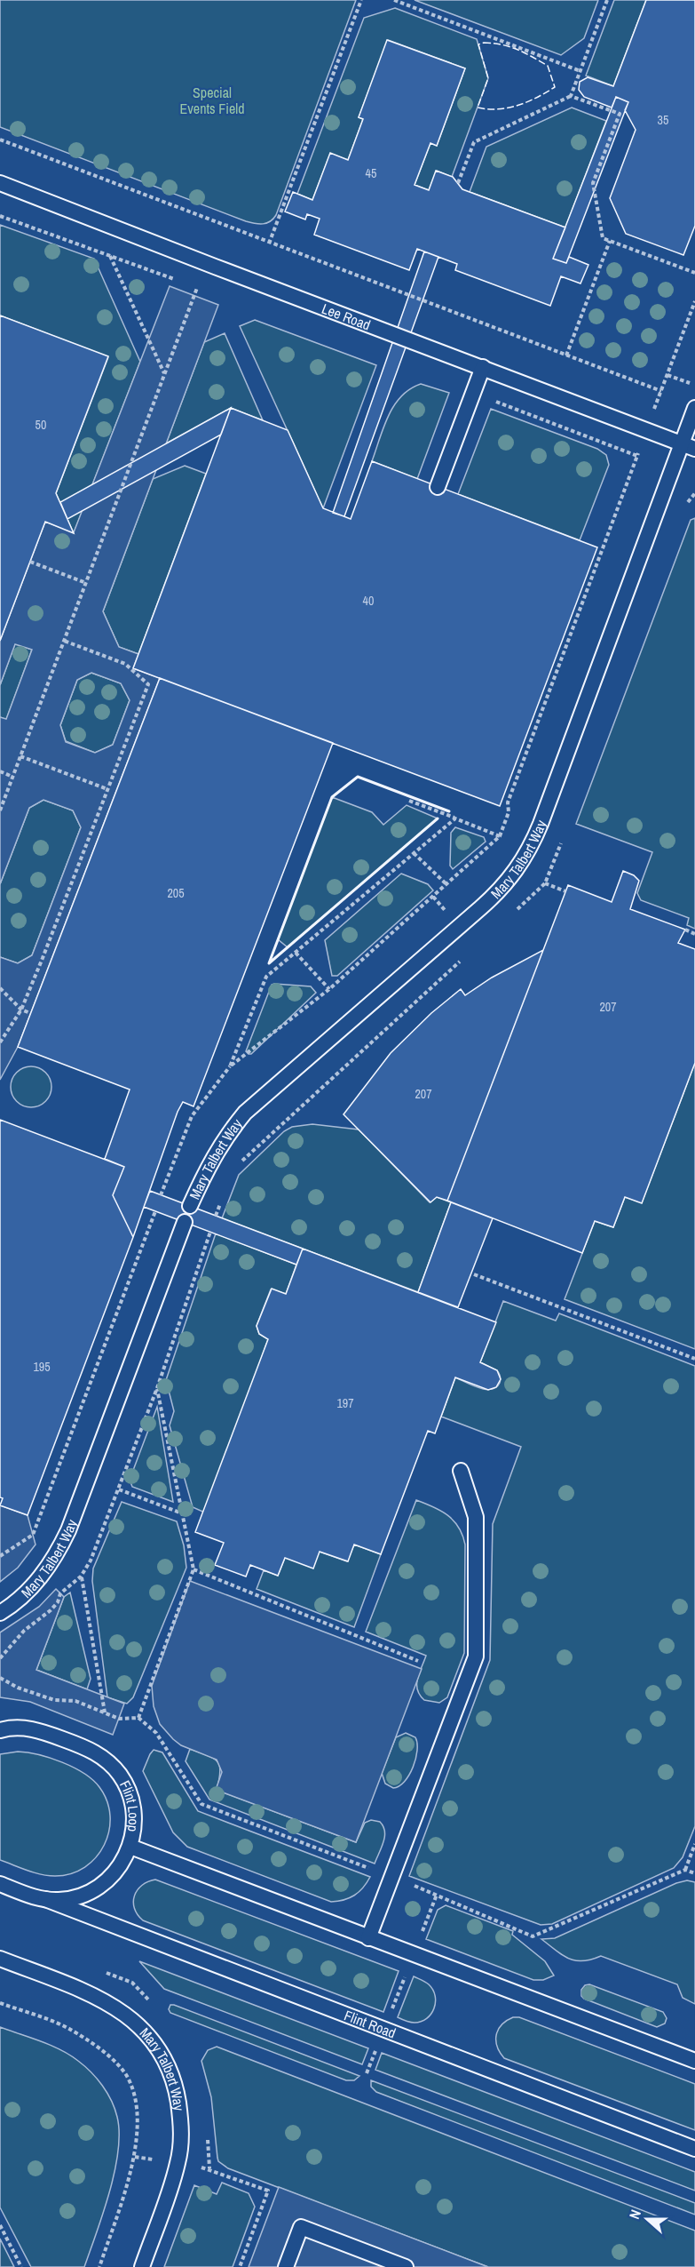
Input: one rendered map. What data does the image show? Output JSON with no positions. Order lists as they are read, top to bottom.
{
  "streets": {
    "lane": [
      "Lee Road",
      "Mary Talbert Way",
      "Flint Loop",
      "Flint Road"
    ]
  },
  "crossings": [
    ["Lee Road", "Mary Talbert Way"],
    ["Flint Loop", "Flint Road"]
  ],
  "parks": ["Special Events Field"],
  "house_numbers": [
    "35",
    "45",
    "50",
    "40",
    "205",
    "207",
    "207",
    "195",
    "197"
  ],
  "north": "left"
}
